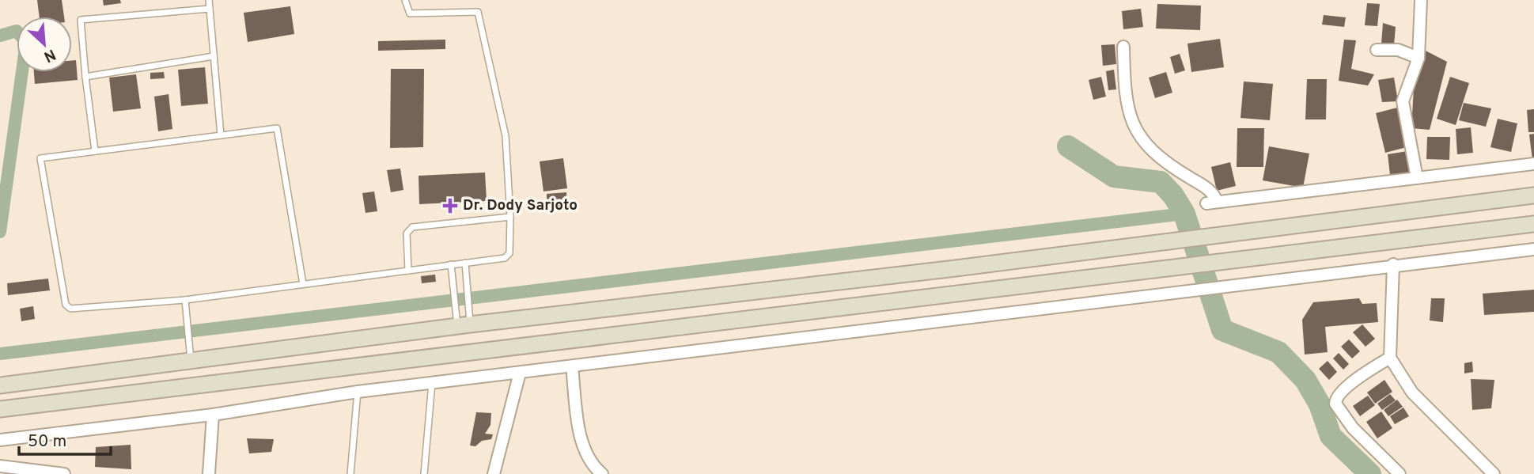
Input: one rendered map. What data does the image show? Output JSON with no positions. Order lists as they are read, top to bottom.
{
  "places": {
    "health": ["Dr. Dody Sarjoto"]
  },
  "scale_bar": "50 m",
  "north": "bottom right"
}
